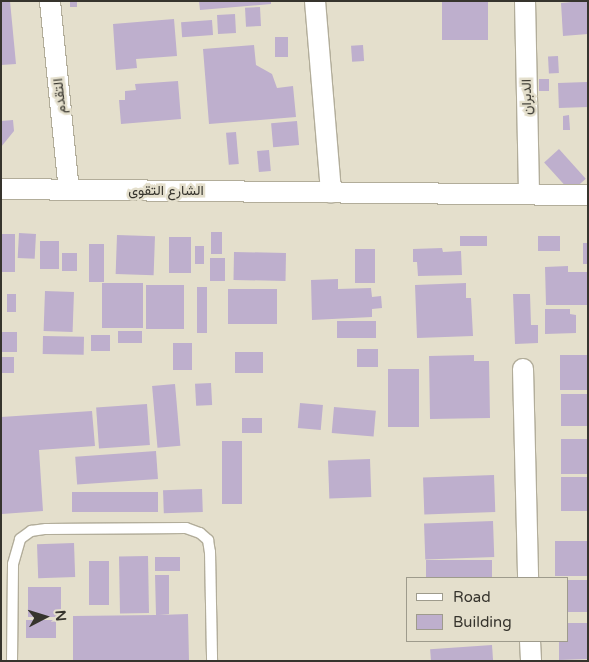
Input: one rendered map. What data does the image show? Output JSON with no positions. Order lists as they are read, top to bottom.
{
  "streets": {
    "street": ["التقدم", "الدبران", "الشارع التقوى"]
  },
  "crossings": [
    ["التقدم", "الشارع التقوى"],
    ["الدبران", "الشارع التقوى"]
  ],
  "legend": ["Road", "Building"],
  "north": "right"
}
